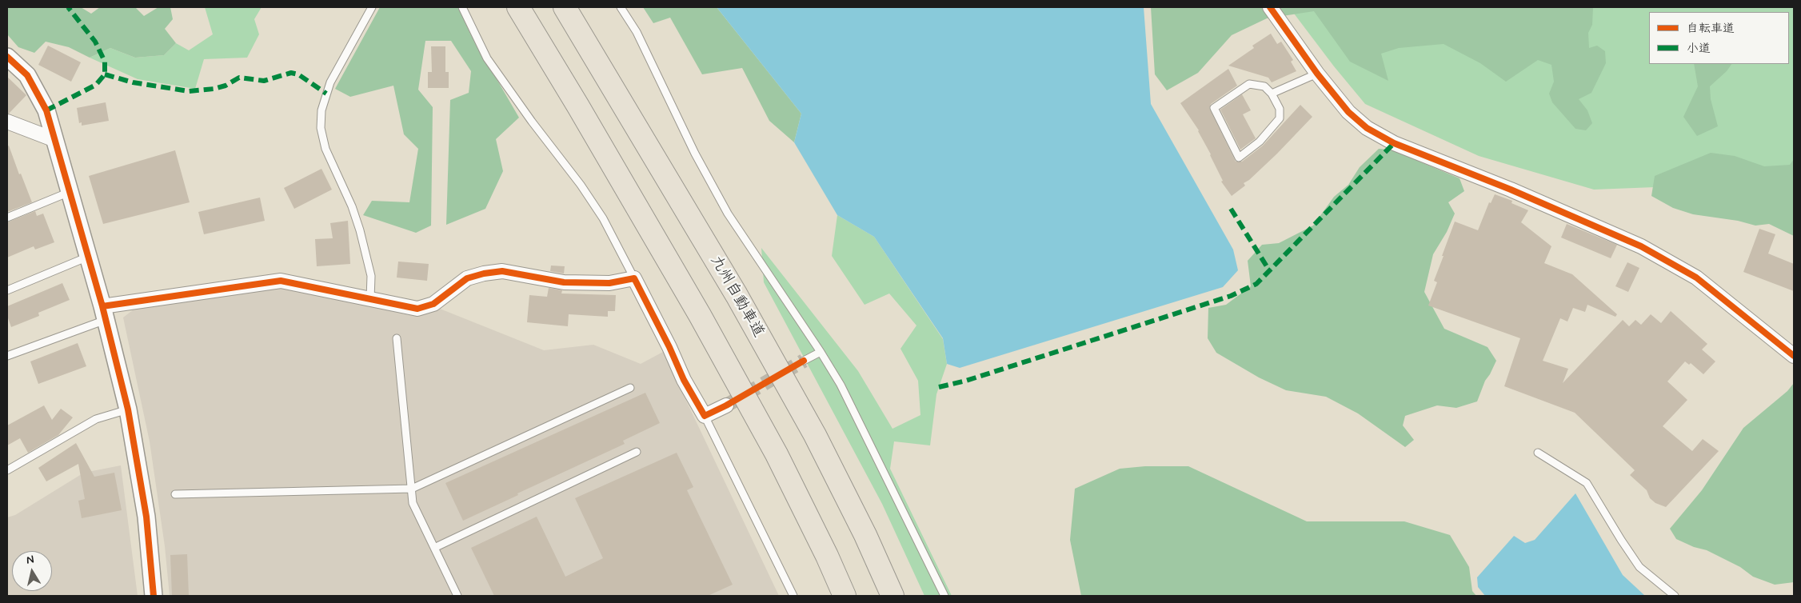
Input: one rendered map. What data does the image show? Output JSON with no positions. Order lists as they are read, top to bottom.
{
  "streets": {
    "highway": ["九州自動車道"]
  },
  "legend": ["自転車道", "小道"],
  "north": "top"
}
